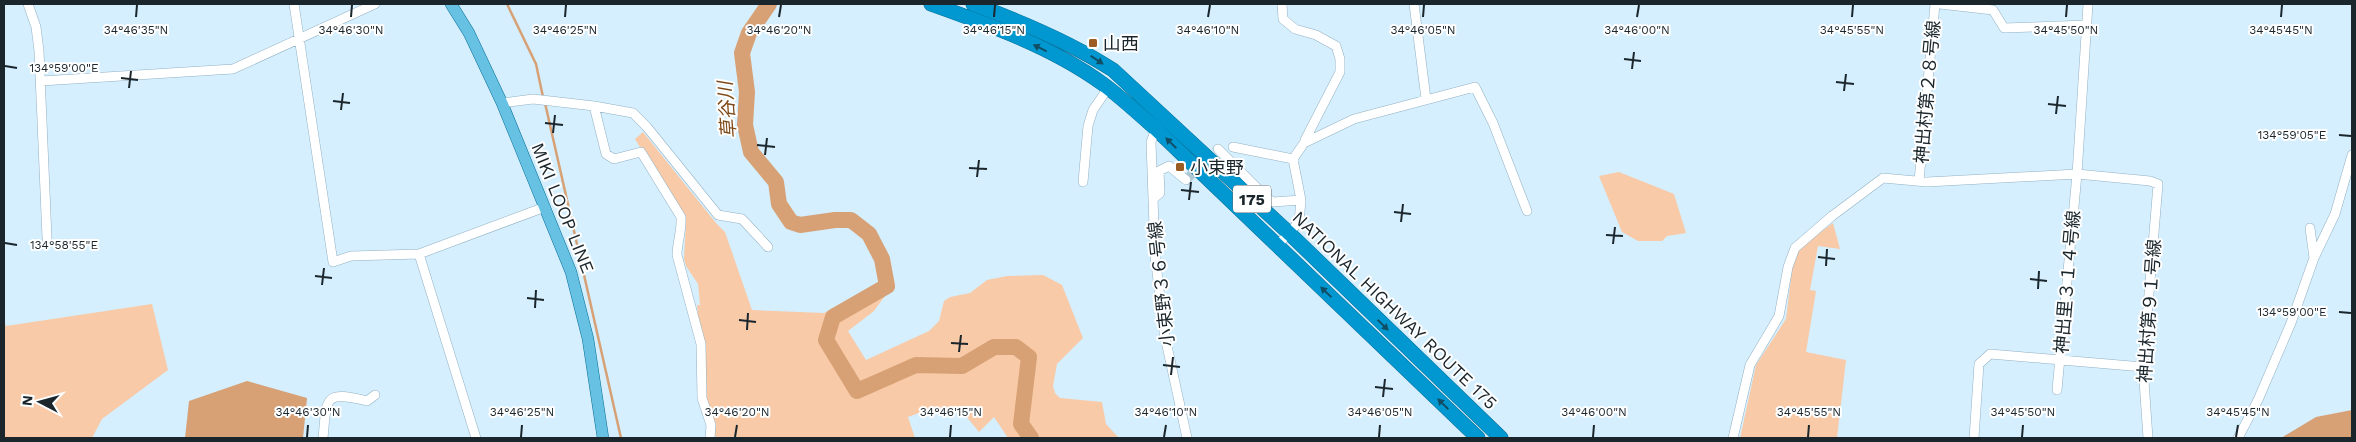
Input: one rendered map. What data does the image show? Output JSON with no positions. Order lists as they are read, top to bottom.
{
  "streets": {
    "highway": ["175", "NATIONAL HIGHWAY ROUTE 175"],
    "main road": ["MIKI LOOP LINE"],
    "street": [
      "神出村第２８号線",
      "神出里３１４号線",
      "小束野３６号線",
      "神出村第９１号線"
    ]
  },
  "crossings": [
    ["神出里３１４号線", "神出村第９１号線"],
    ["小束野３６号線", "NATIONAL HIGHWAY ROUTE 175"]
  ],
  "water": ["草谷川"],
  "places": {
    "transit": ["山西", "小束野"]
  },
  "north": "left",
  "coordinates": [
    "34°46'35\"N",
    "34°46'30\"N",
    "34°46'25\"N",
    "34°46'20\"N",
    "34°46'15\"N",
    "34°46'10\"N",
    "34°46'05\"N",
    "34°46'00\"N",
    "34°45'55\"N",
    "34°45'50\"N",
    "34°45'45\"N",
    "134°59'00\"E",
    "134°59'05\"E",
    "134°58'55\"E"
  ]
}
